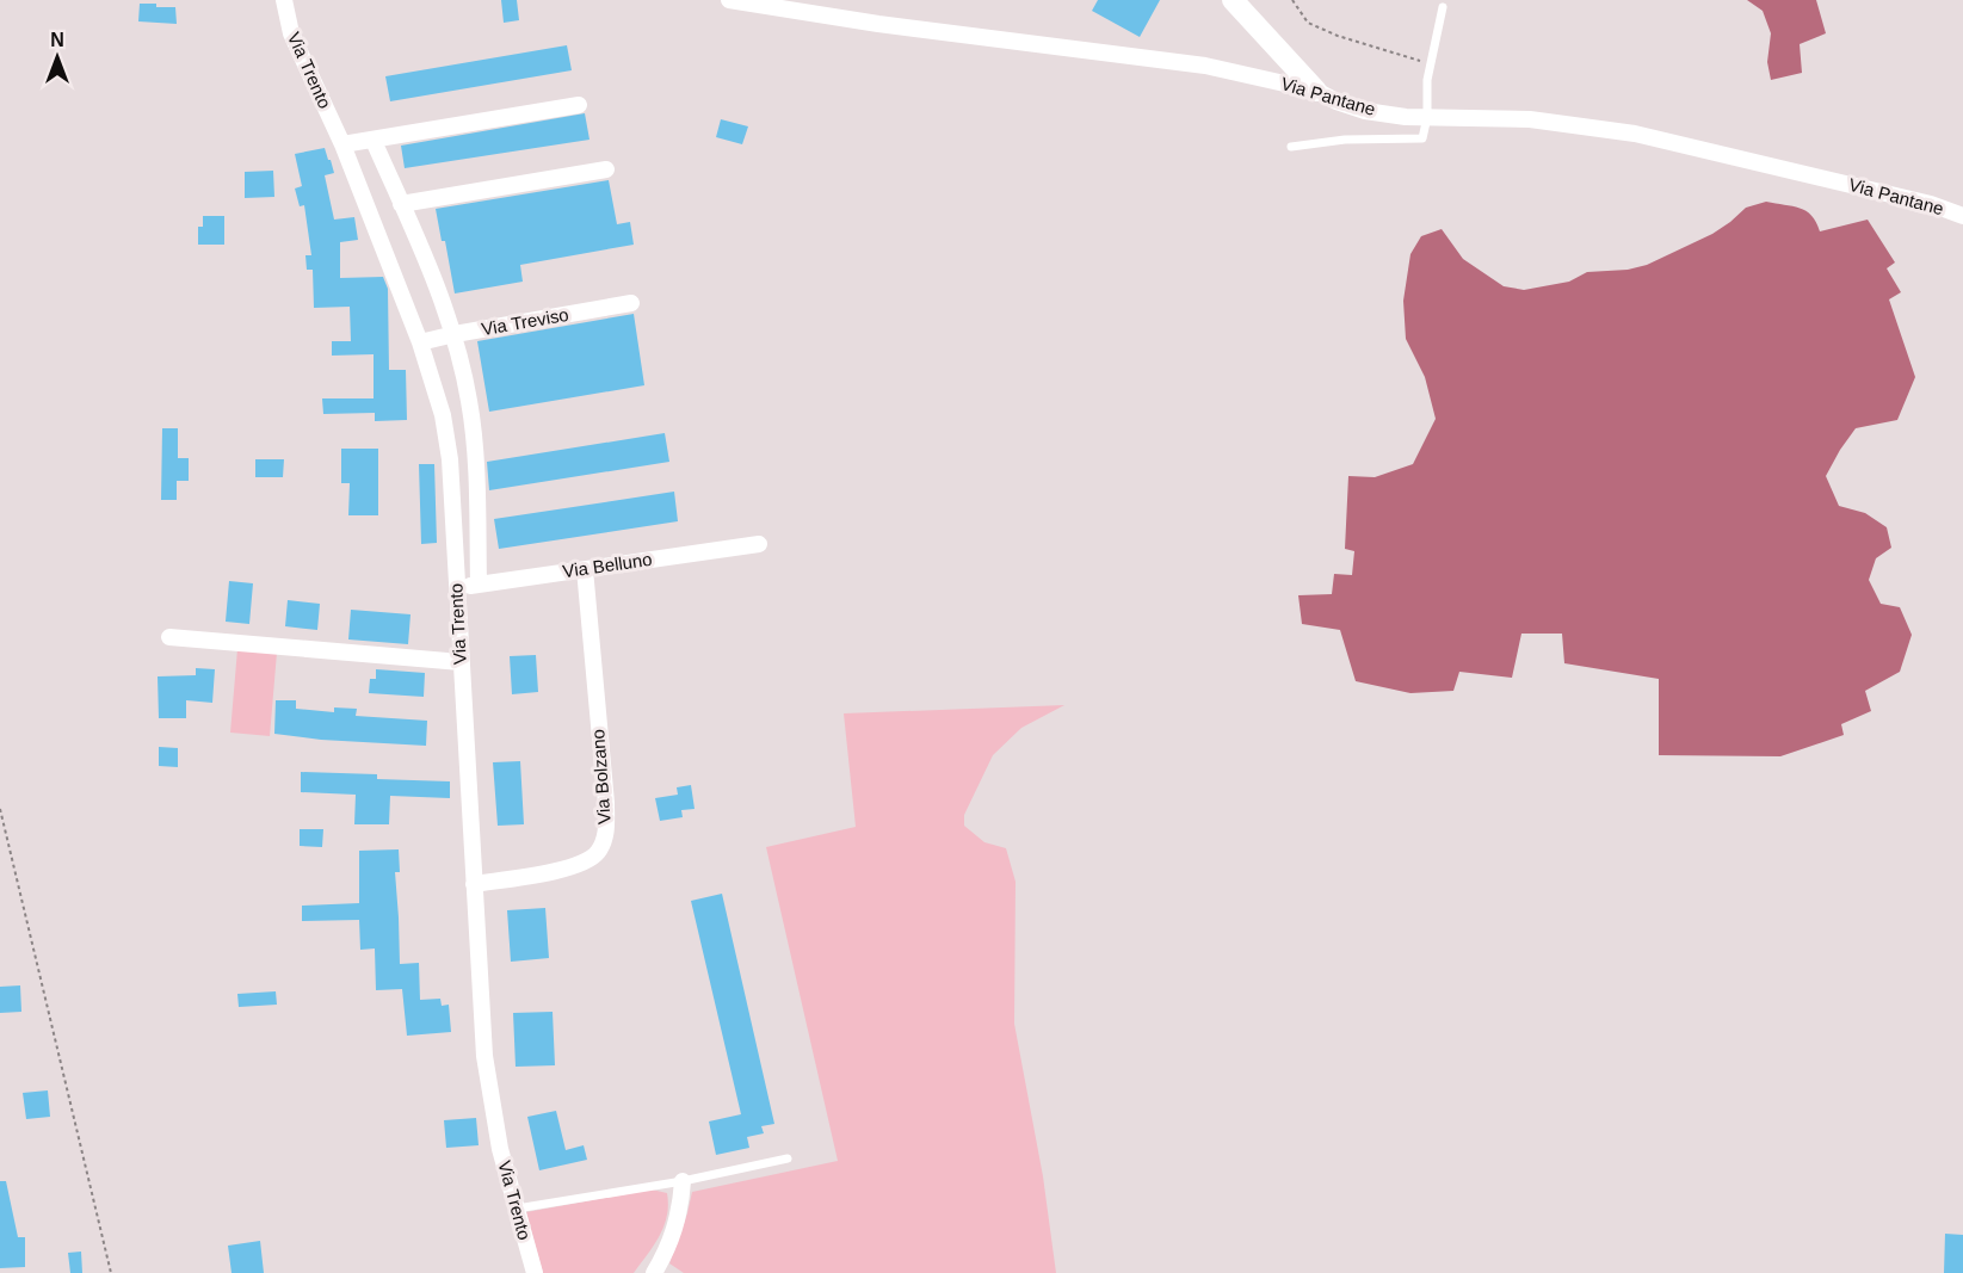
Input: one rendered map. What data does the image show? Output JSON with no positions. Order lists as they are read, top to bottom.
{
  "streets": {
    "street": [
      "Via Trento",
      "Via Pantane",
      "Via Treviso",
      "Via Belluno",
      "Via Bolzano"
    ]
  },
  "crossings": [
    ["Via Trento", "Via Treviso"],
    ["Via Trento", "Via Belluno"],
    ["Via Trento", "Via Bolzano"],
    ["Via Belluno", "Via Bolzano"]
  ],
  "north": "top"
}
